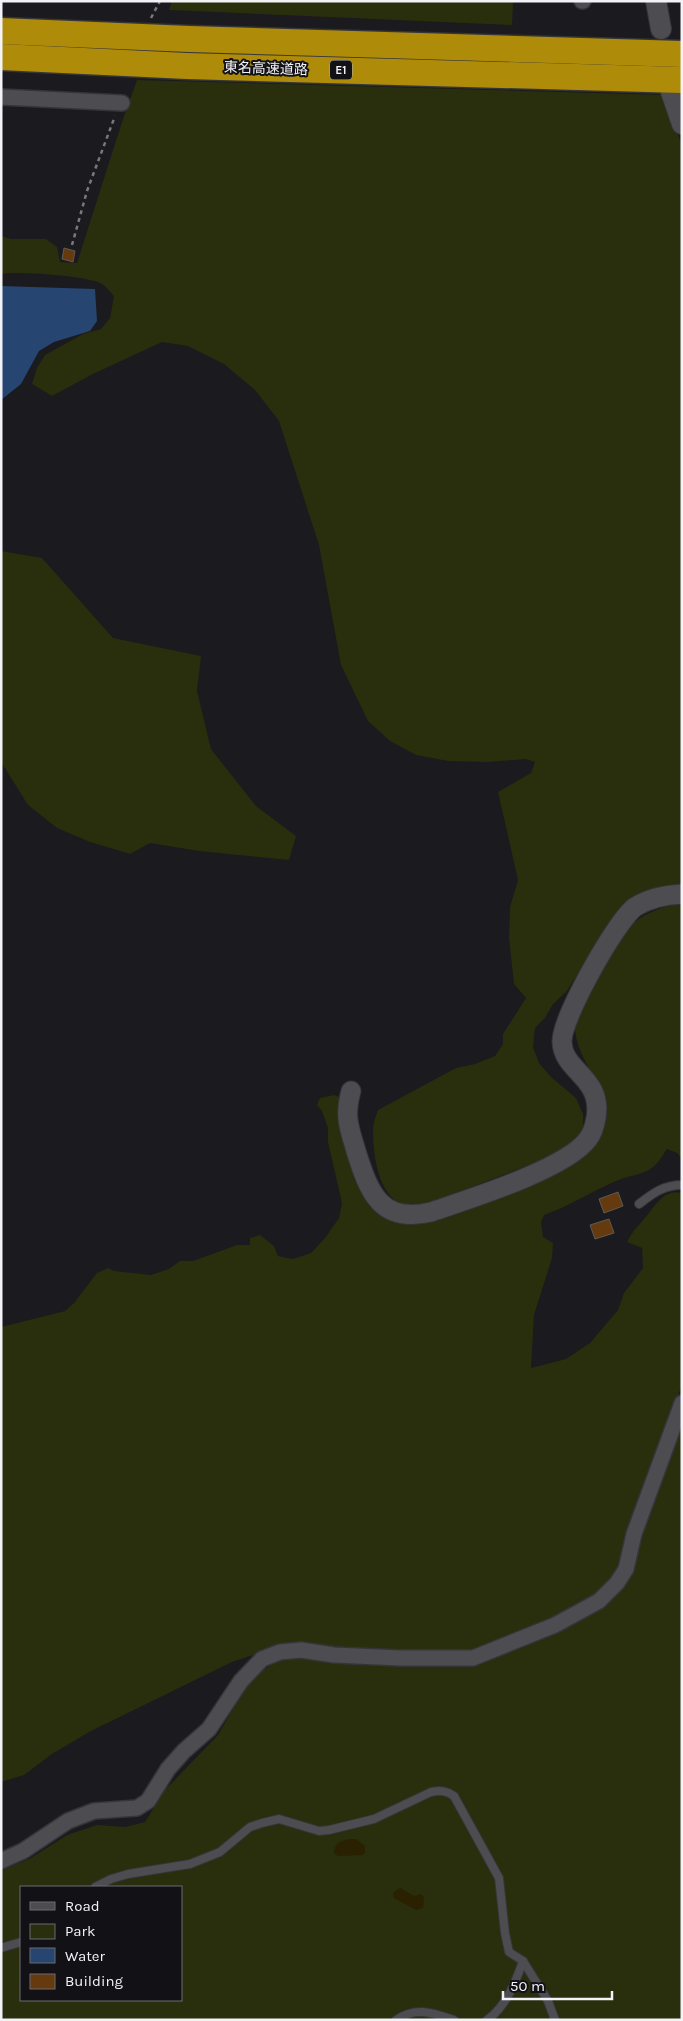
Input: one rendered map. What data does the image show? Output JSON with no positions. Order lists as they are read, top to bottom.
{
  "streets": {
    "highway": ["東名高速道路", "E1"]
  },
  "legend": [
    "Road",
    "Park",
    "Water",
    "Building"
  ],
  "scale_bar": "50 m"
}
